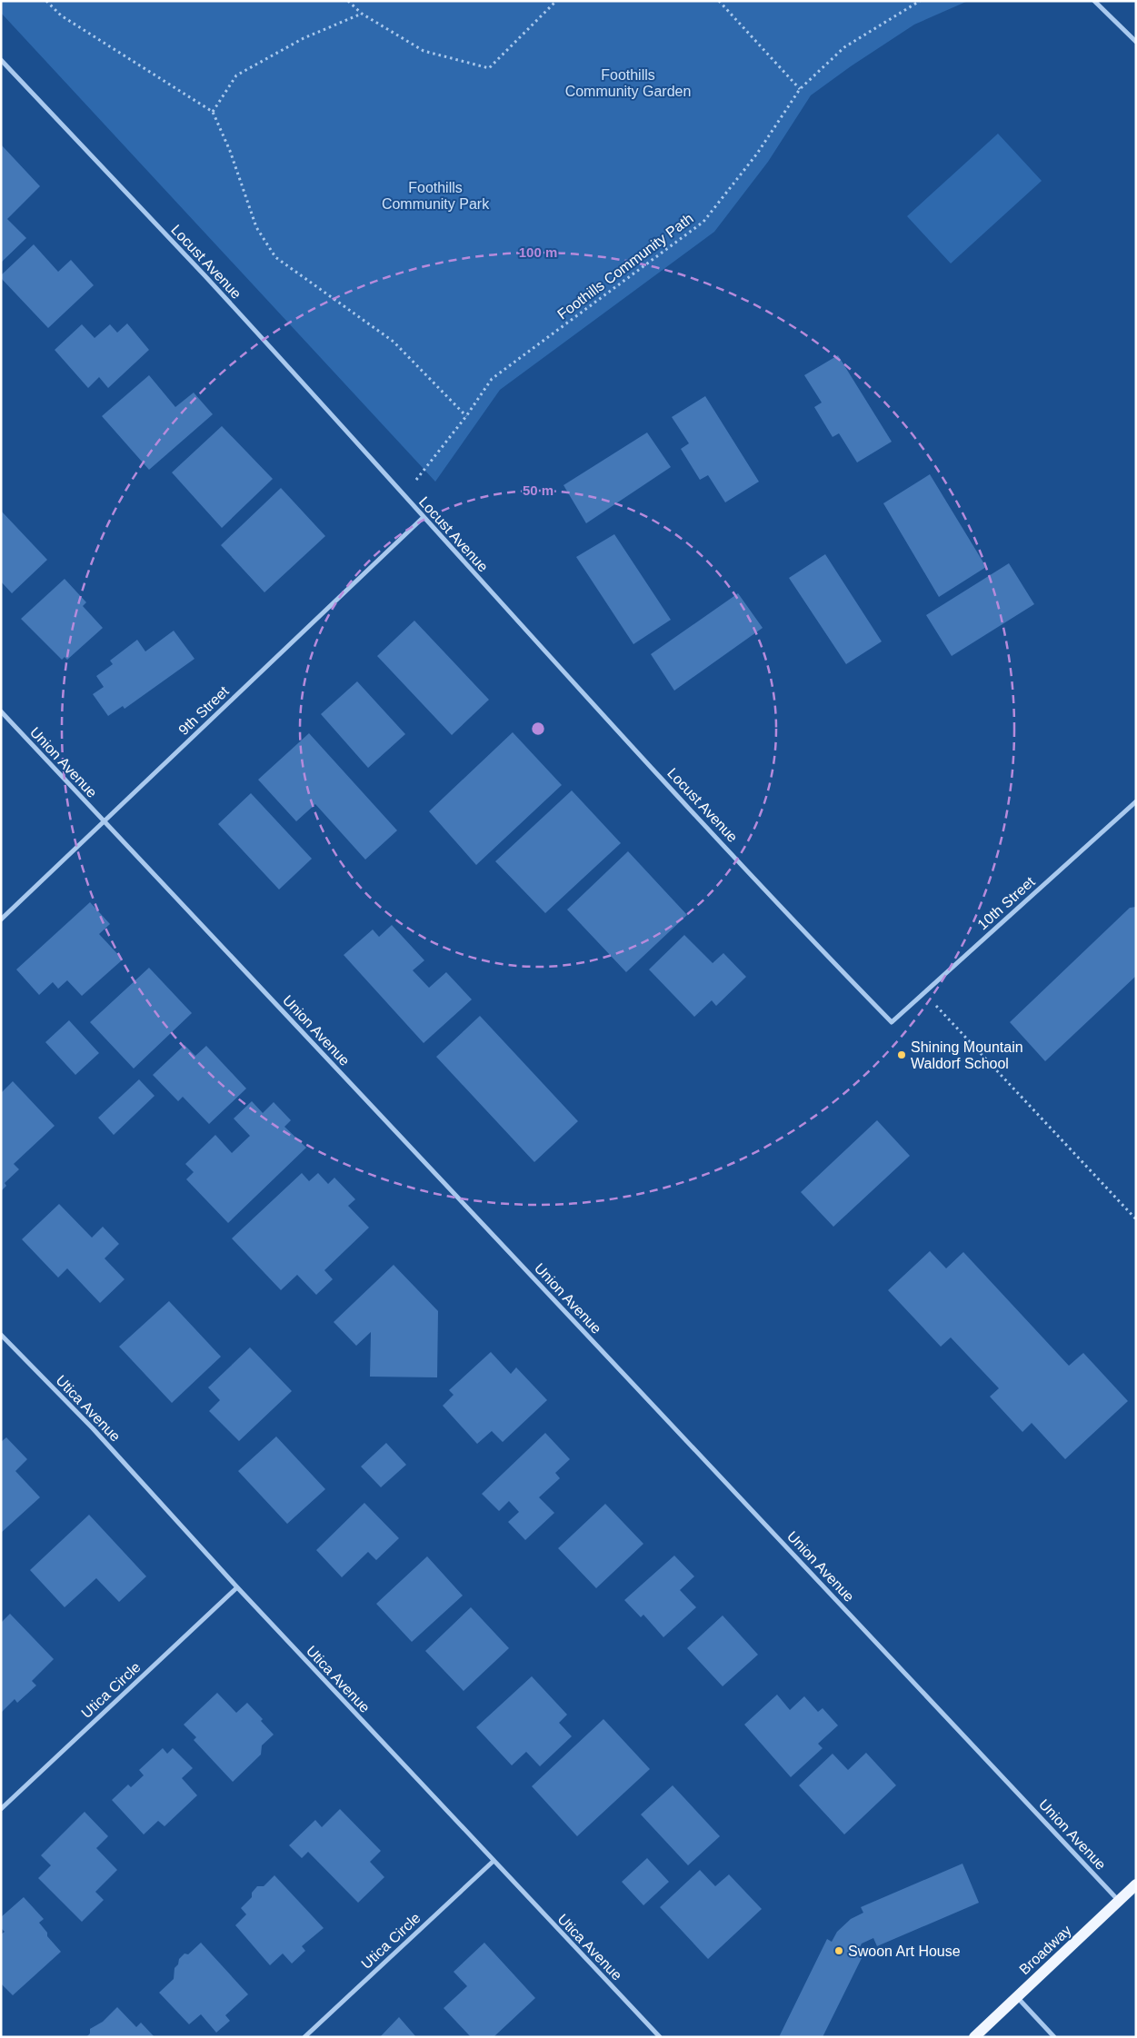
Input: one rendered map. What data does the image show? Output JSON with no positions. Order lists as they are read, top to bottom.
{
  "streets": {
    "main road": ["Broadway"],
    "street": [
      "Locust Avenue",
      "9th Street",
      "Union Avenue",
      "10th Street",
      "Utica Avenue",
      "Utica Circle"
    ],
    "path": ["Foothills Community Path"]
  },
  "crossings": [
    ["Locust Avenue", "Foothills Community Path"],
    ["Locust Avenue", "9th Street"],
    ["Locust Avenue", "10th Street"],
    ["9th Street", "Union Avenue"],
    ["Union Avenue", "Broadway"],
    ["Utica Avenue", "Utica Circle"]
  ],
  "parks": ["Foothills Community Garden", "Foothills Community Park"],
  "places": ["Shining Mountain Waldorf School", "Swoon Art House"],
  "rings": ["100 m", "50 m"]
}
